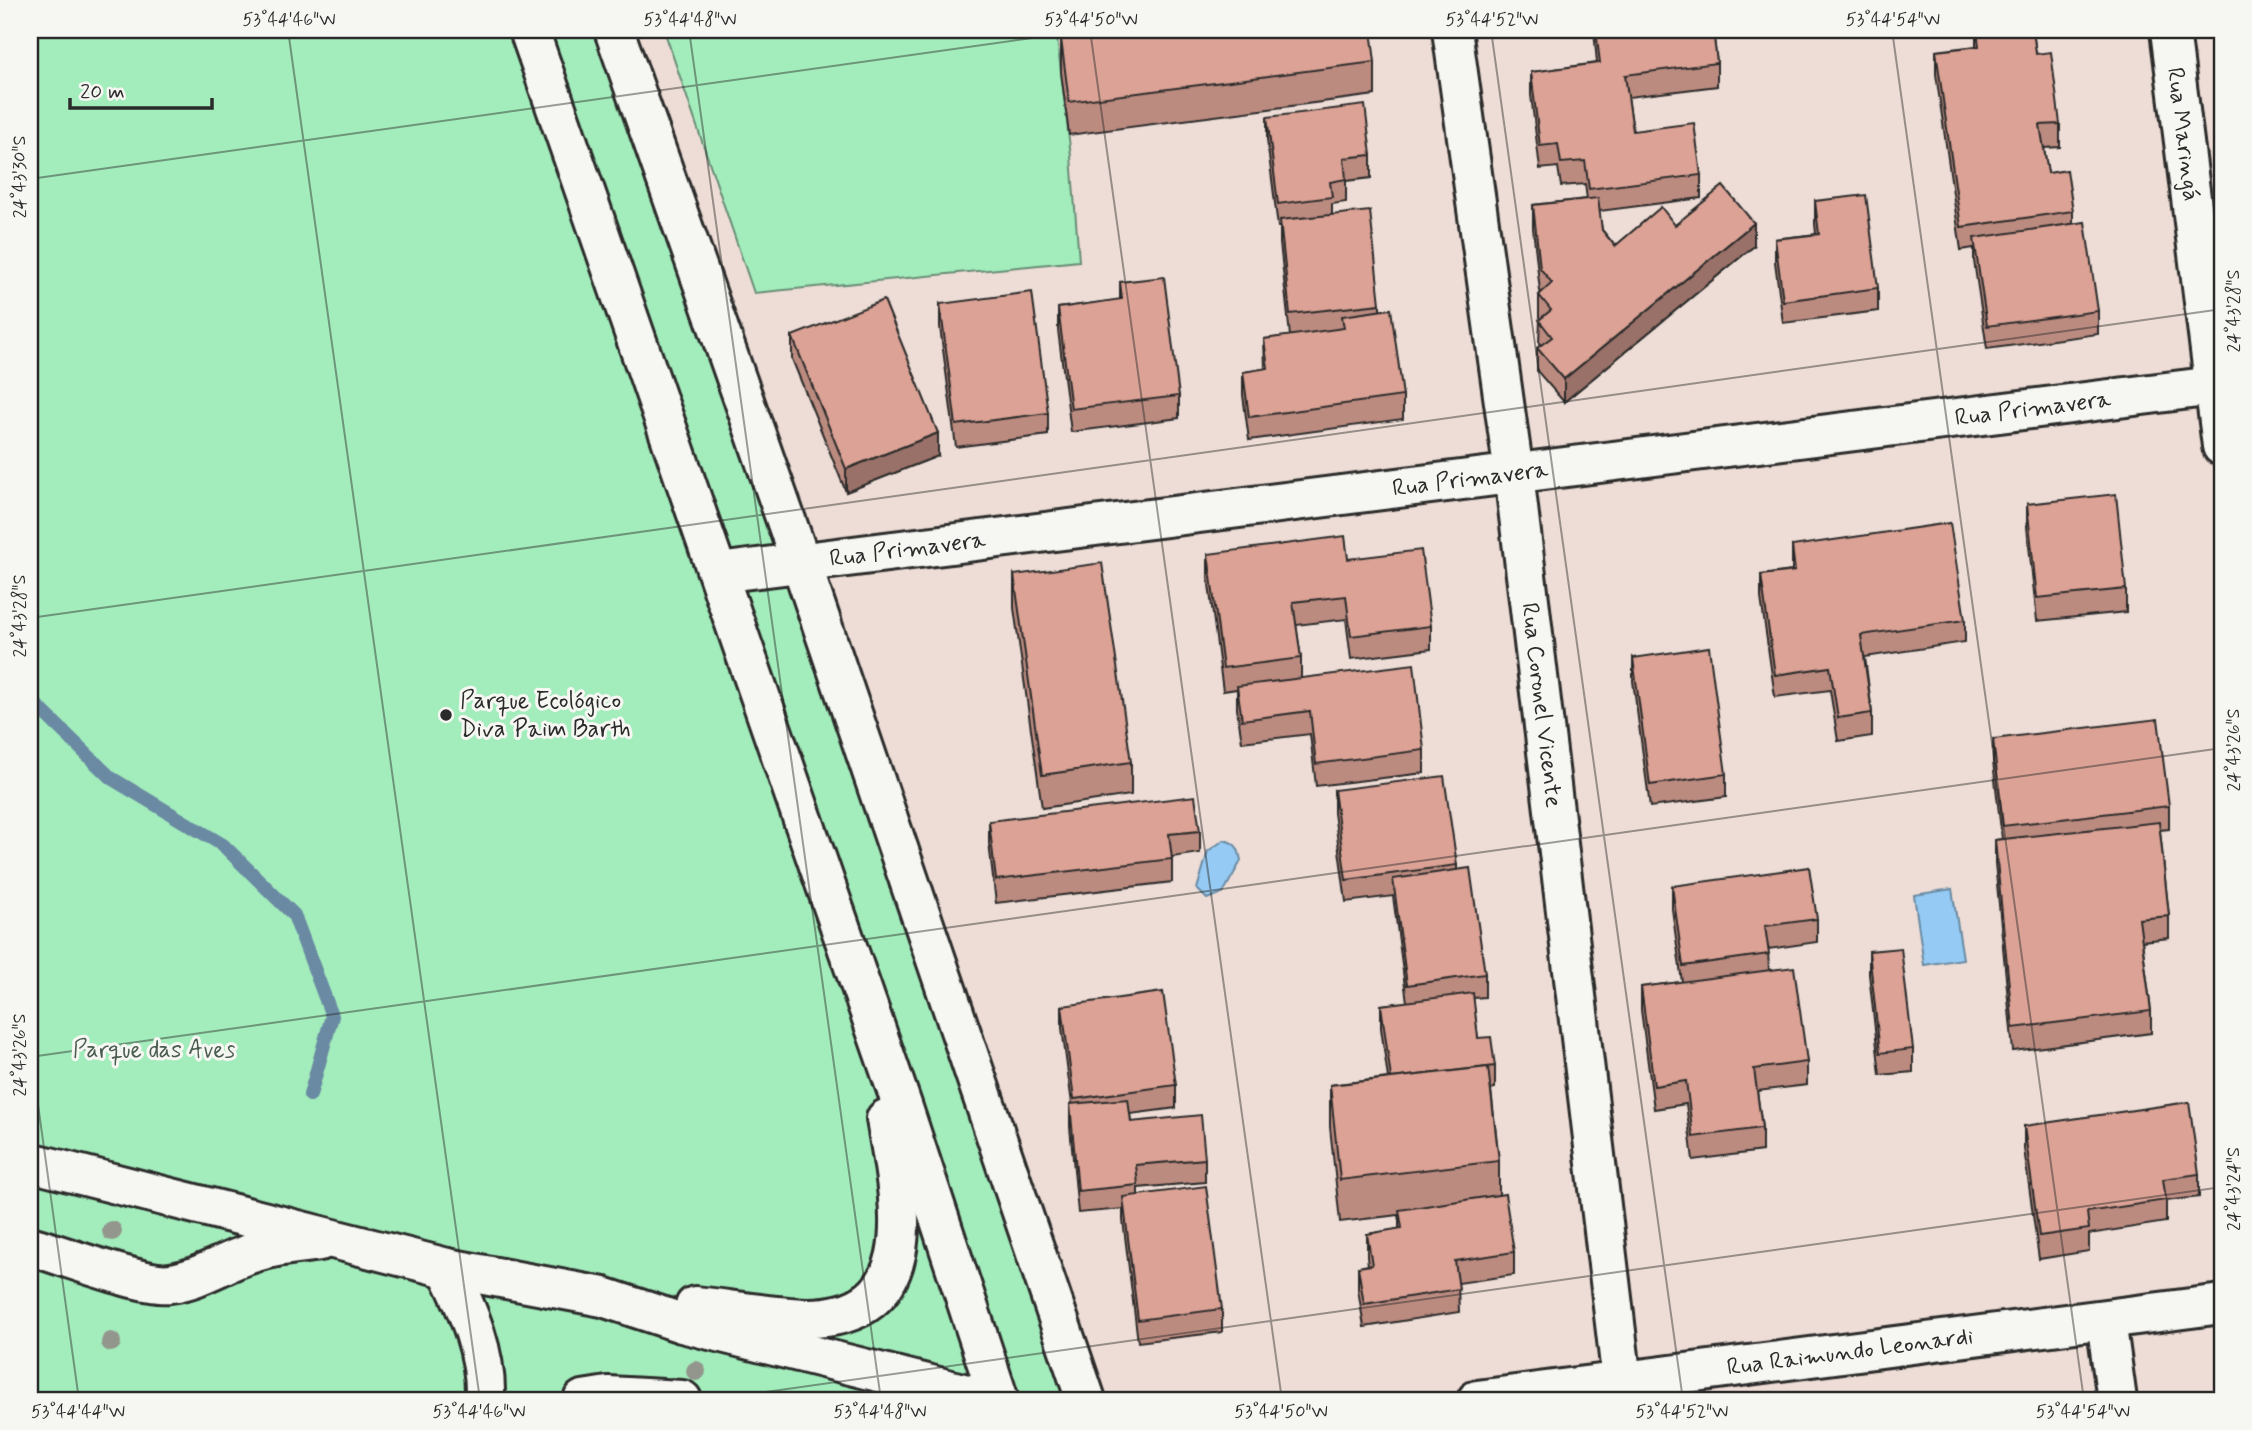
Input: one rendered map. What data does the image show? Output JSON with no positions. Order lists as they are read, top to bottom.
{
  "streets": {
    "street": [
      "Rua Maringá",
      "Rua Primavera",
      "Rua Coronel Vicente",
      "Rua Raimundo Leonardi"
    ]
  },
  "crossings": [
    ["Rua Maringá", "Rua Primavera"],
    ["Rua Primavera", "Rua Coronel Vicente"],
    ["Rua Coronel Vicente", "Rua Raimundo Leonardi"]
  ],
  "parks": ["Parque das Aves"],
  "places": ["Parque Ecológico Diva Paim Barth"],
  "scale_bar": "20 m",
  "coordinates": [
    "53°44'46\"W",
    "53°44'48\"W",
    "53°44'50\"W",
    "53°44'52\"W",
    "53°44'54\"W",
    "24°43'30\"S",
    "24°43'28\"S",
    "24°43'26\"S",
    "24°43'24\"S",
    "53°44'44\"W"
  ]
}
